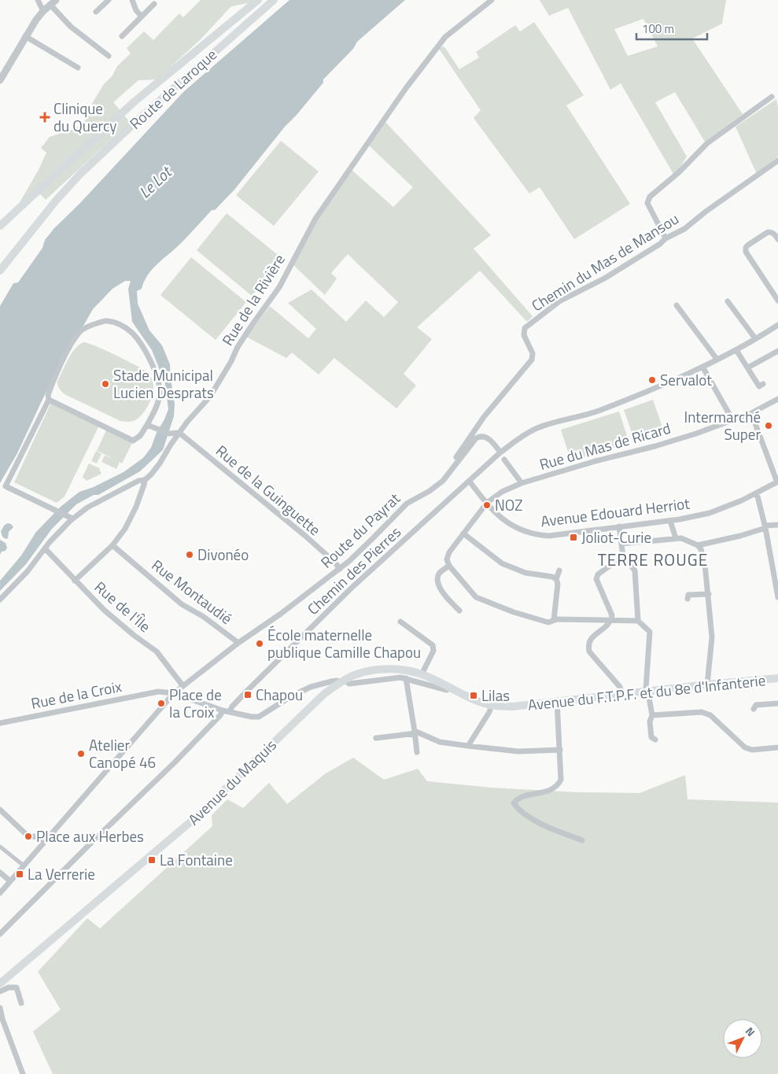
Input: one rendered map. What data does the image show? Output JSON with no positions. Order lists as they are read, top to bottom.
{
  "streets": {
    "main road": ["Route de Laroque", "Avenue du F.T.P.F. et du 8e d'Infanterie", "Avenue du Maquis"],
    "street": [
      "Chemin du Mas de Mansou",
      "Rue de la Rivière",
      "Rue du Mas de Ricard",
      "Rue de la Guinguette",
      "Avenue Edouard Herriot",
      "Route du Payrat",
      "Chemin des Pierres",
      "Rue Montaudié",
      "Rue de l'Île",
      "Rue de la Croix"
    ]
  },
  "crossings": [
    ["Chemin du Mas de Mansou", "Route du Payrat"],
    ["Rue de la Rivière", "Rue de la Guinguette"],
    ["Rue de la Rivière", "Rue Montaudié"],
    ["Rue de la Rivière", "Rue de l'Île"],
    ["Rue du Mas de Ricard", "Avenue Edouard Herriot"],
    ["Rue de la Guinguette", "Route du Payrat"],
    ["Avenue Edouard Herriot", "Chemin des Pierres"],
    ["Route du Payrat", "Chemin des Pierres"],
    ["Route du Payrat", "Rue Montaudié"],
    ["Route du Payrat", "Rue de l'Île"],
    ["Avenue du F.T.P.F. et du 8e d'Infanterie", "Avenue du Maquis"]
  ],
  "districts": ["TERRE ROUGE"],
  "water": ["Le Lot"],
  "places": {
    "health": ["Clinique du Quercy"],
    "other": [
      "Servalot",
      "Stade Municipal Lucien Desprats",
      "Intermarché Super",
      "NOZ",
      "Divonéo",
      "École maternelle publique Camille Chapou",
      "Place de la Croix",
      "Atelier Canopé 46",
      "Place aux Herbes"
    ],
    "transit": [
      "Joliot-Curie",
      "Chapou",
      "Lilas",
      "La Fontaine",
      "La Verrerie"
    ]
  },
  "scale_bar": "100 m",
  "north": "top right"
}
